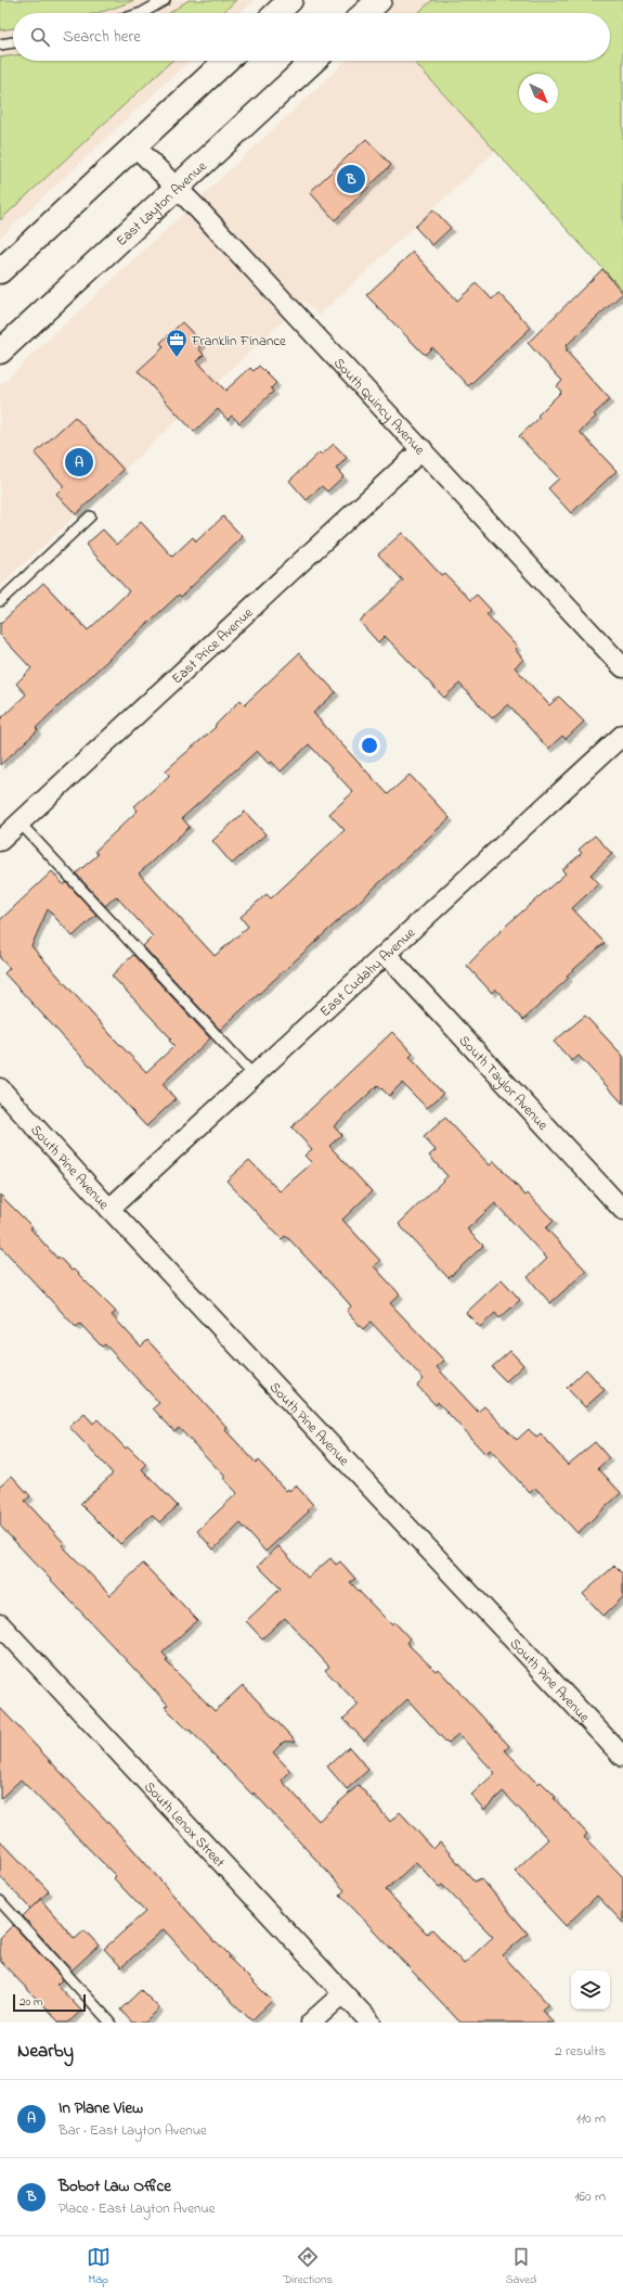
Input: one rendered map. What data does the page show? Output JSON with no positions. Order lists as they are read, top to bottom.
{
  "streets": {
    "main road": ["East Layton Avenue"],
    "street": [
      "South Quincy Avenue",
      "East Price Avenue",
      "East Cudahy Avenue",
      "South Taylor Avenue",
      "South Pine Avenue",
      "South Lenox Street"
    ]
  },
  "crossings": [
    ["East Layton Avenue", "South Quincy Avenue"],
    ["South Quincy Avenue", "East Price Avenue"],
    ["East Cudahy Avenue", "South Taylor Avenue"],
    ["East Cudahy Avenue", "South Pine Avenue"]
  ],
  "places": {
    "office": ["Franklin Finance"]
  },
  "scale_bar": "20 m",
  "north": "bottom right",
  "page": {
    "search": "Search here",
    "pins": ["B", "A"],
    "scale": "20 m",
    "heading": ["Nearby", "2 results"],
    "list": [
      {
        "mark": "A",
        "name": "In Plane View",
        "note": "Bar · East Layton Avenue",
        "value": "110 m"
      },
      {
        "mark": "B",
        "name": "Bobot Law Office",
        "note": "Place · East Layton Avenue",
        "value": "160 m"
      }
    ],
    "nav": ["Map", "Directions", "Saved"]
  }
}
